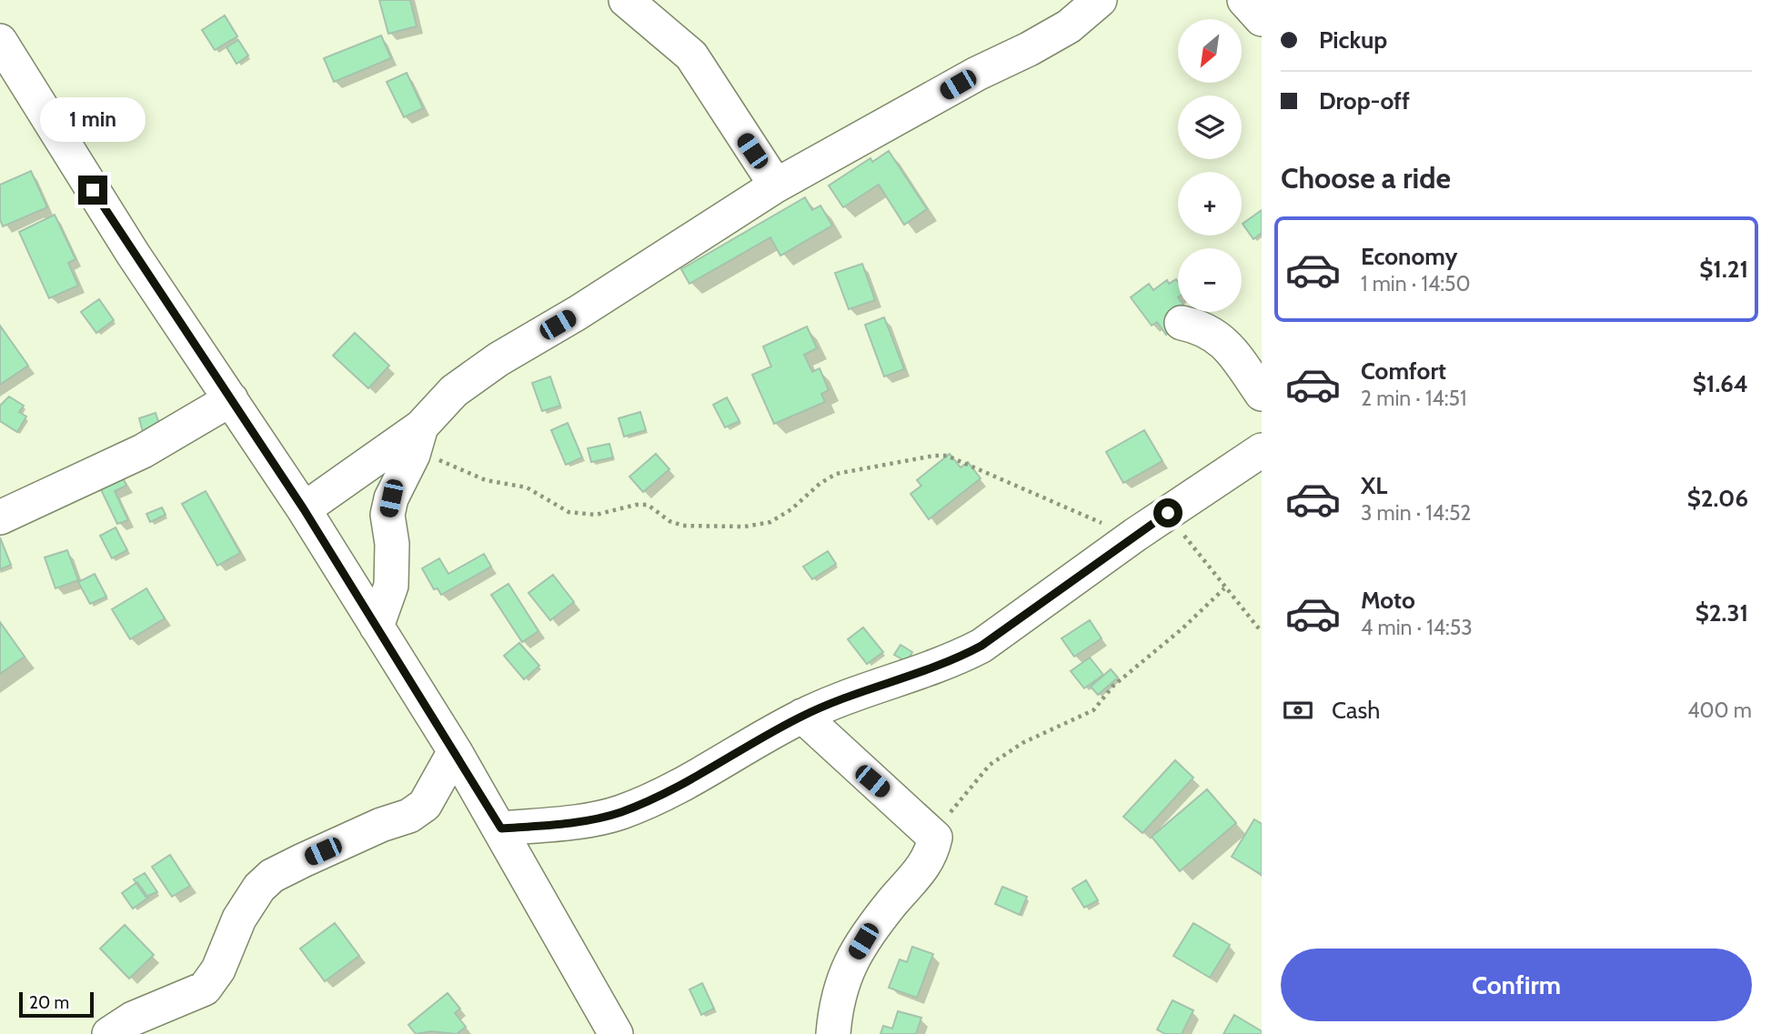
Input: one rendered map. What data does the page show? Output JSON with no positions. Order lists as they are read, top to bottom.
{
  "scale_bar": "20 m",
  "north": "bottom left",
  "page": {
    "banner": ["Pickup", "Drop-off"],
    "map_buttons": ["+", "−"],
    "bubble": "1 min",
    "heading": "Choose a ride",
    "list": [
      {
        "name": "Economy",
        "note": "1 min · 14:50",
        "value": "$1.21"
      },
      {
        "name": "Comfort",
        "note": "2 min · 14:51",
        "value": "$1.64"
      },
      {
        "name": "XL",
        "note": "3 min · 14:52",
        "value": "$2.06"
      },
      {
        "name": "Moto",
        "note": "4 min · 14:53",
        "value": "$2.31"
      }
    ],
    "pay": ["Cash", "400 m"],
    "buttons": "Confirm",
    "scale": "20 m"
  }
}
